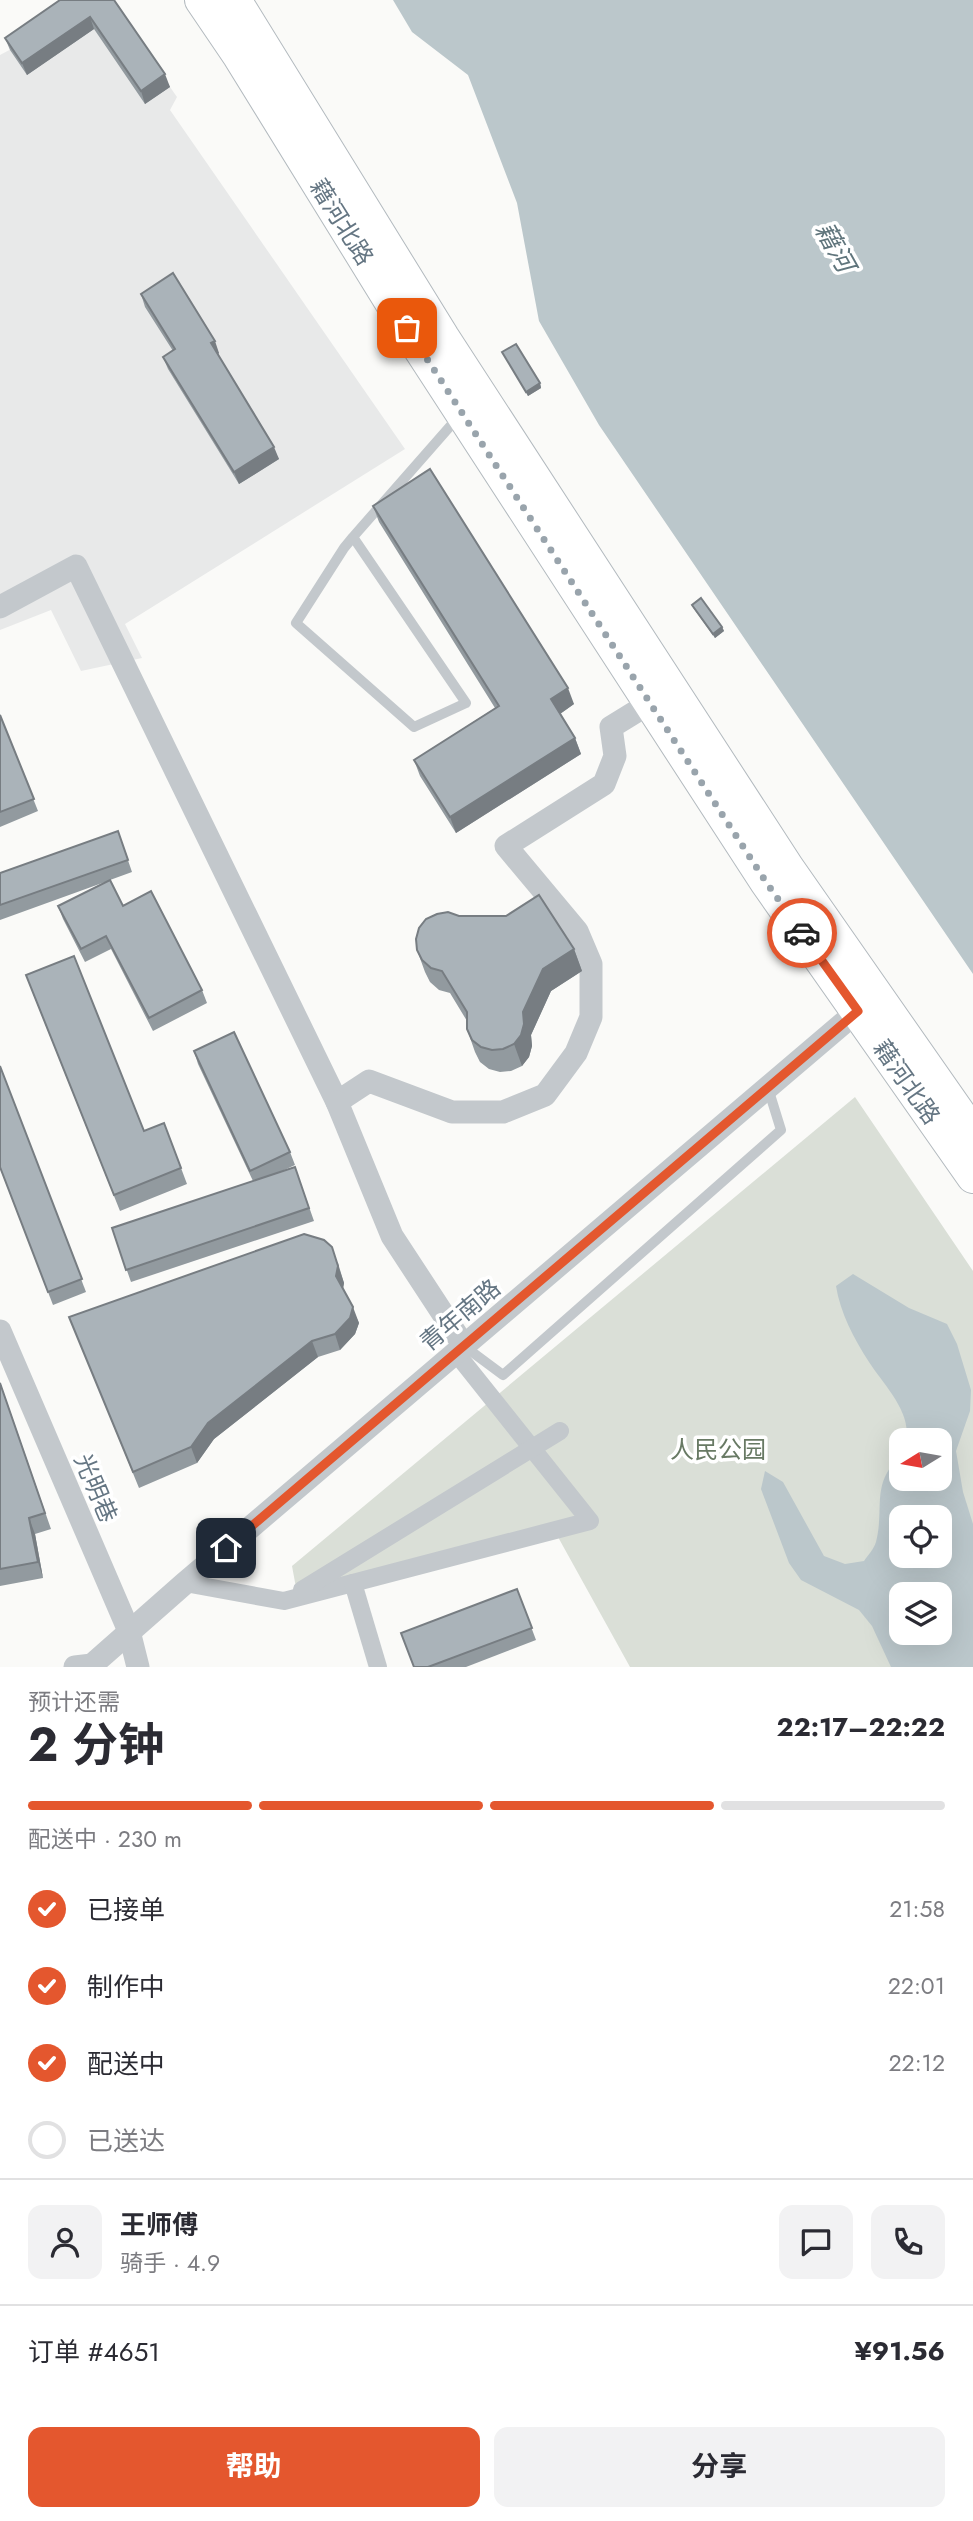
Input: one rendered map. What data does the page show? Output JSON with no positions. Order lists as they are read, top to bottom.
{
  "streets": {
    "main road": ["藉河北路"],
    "street": ["青年南路", "光明巷"]
  },
  "crossings": [
    ["藉河北路", "青年南路"],
    ["青年南路", "光明巷"]
  ],
  "water": ["藉河"],
  "parks": ["人民公园"],
  "north": "left",
  "page": {
    "heading": ["2 分钟", "预计还需", "22:17–22:22"],
    "panel": [
      "王师傅",
      "骑手 · 4.9",
      "订单 #4651",
      "¥91.56"
    ],
    "bar": "配送中 · 230 m",
    "list": [
      ["已接单", "21:58"],
      ["制作中", "22:01"],
      ["配送中", "22:12"],
      "已送达"
    ],
    "buttons": ["帮助", "分享"]
  }
}
